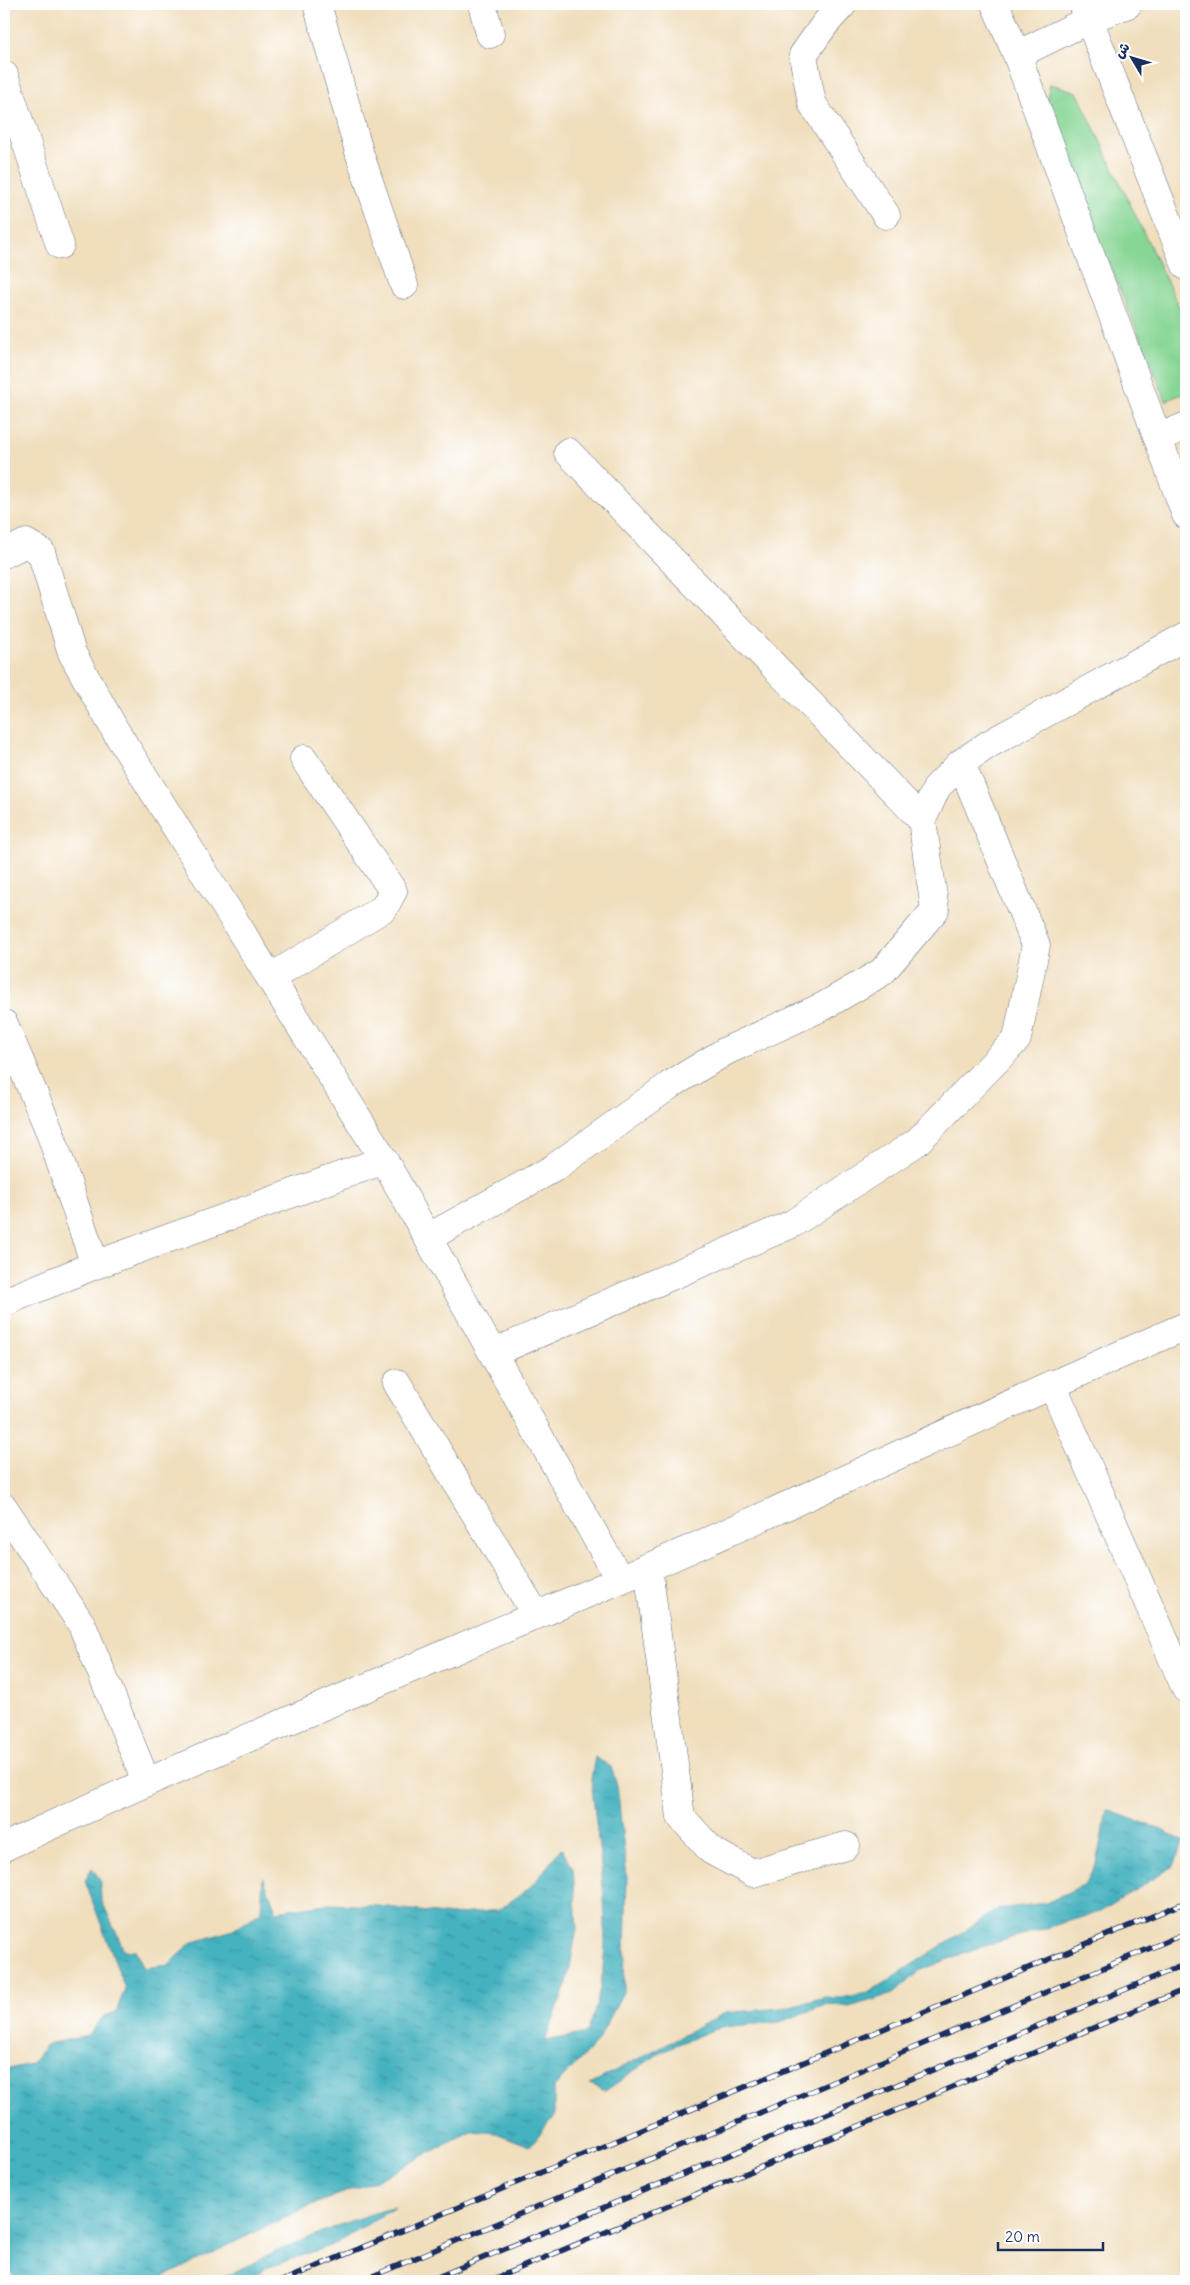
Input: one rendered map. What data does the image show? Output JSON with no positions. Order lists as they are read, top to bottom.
{
  "scale_bar": "20 m",
  "north": "top left"
}
